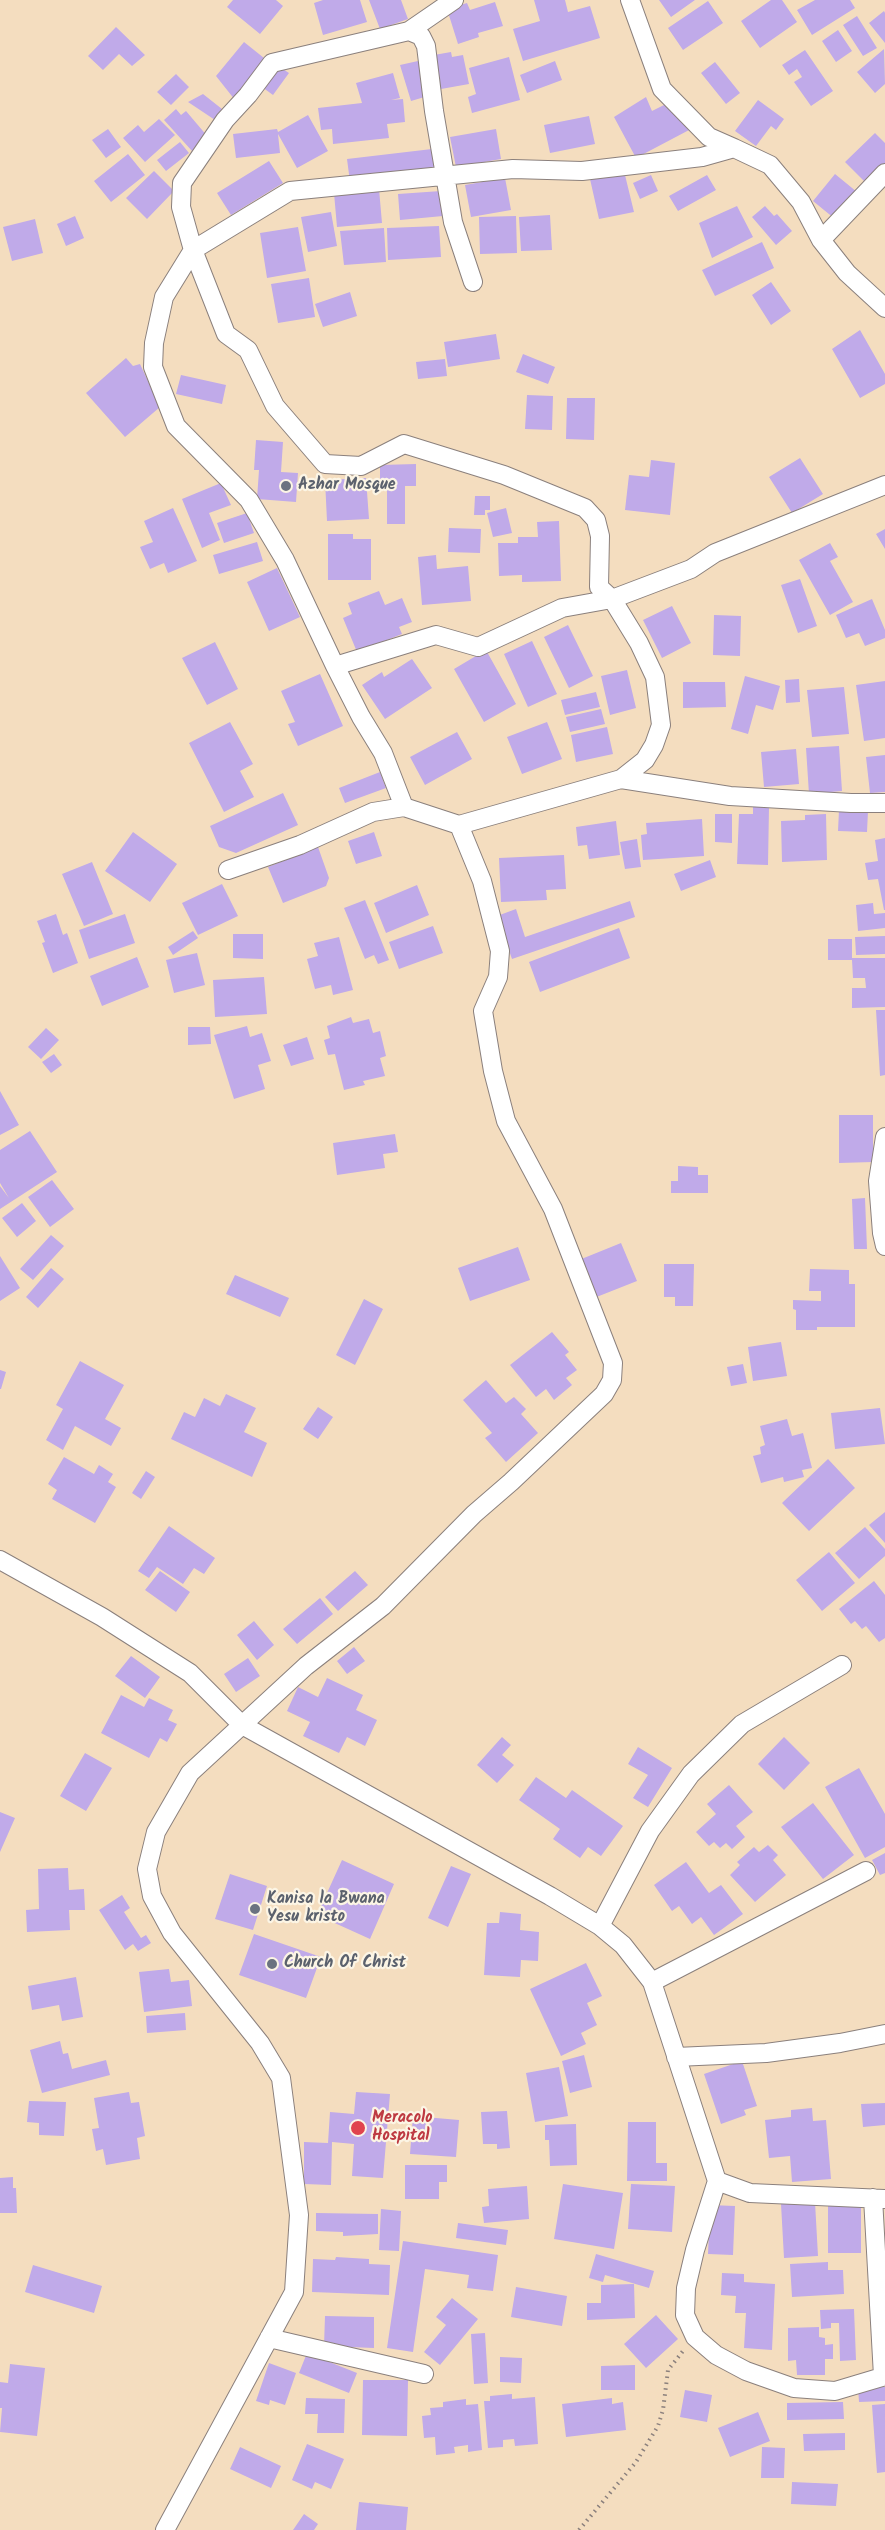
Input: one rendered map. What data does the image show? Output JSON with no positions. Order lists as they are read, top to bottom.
{
  "places": [
    "Azhar Mosque",
    "Kanisa la Bwana Yesu kristo",
    "Church Of Christ",
    "Meracolo Hospital"
  ]
}
